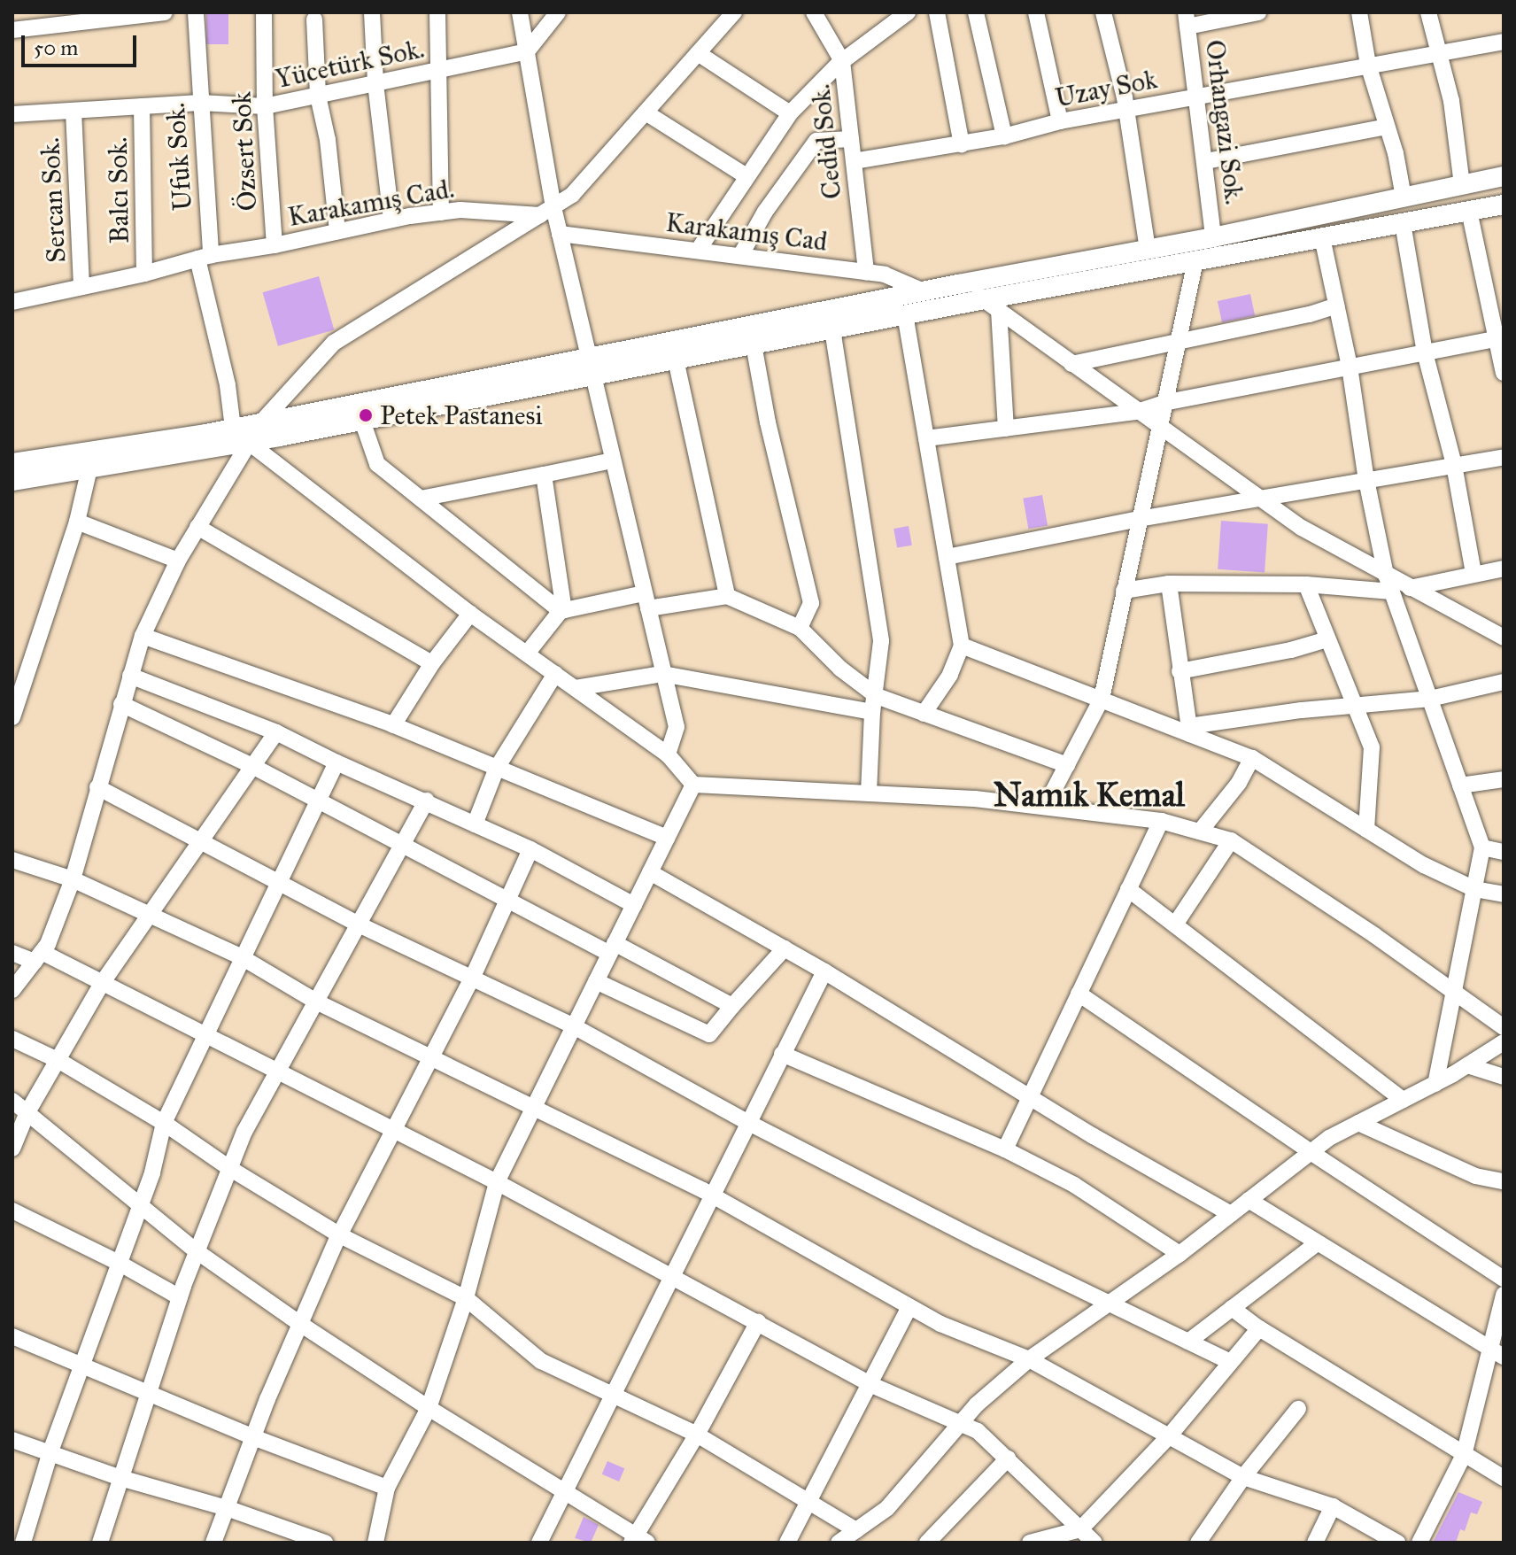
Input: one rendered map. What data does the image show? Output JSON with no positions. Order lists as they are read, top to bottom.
{
  "streets": {
    "street": [
      "Yücetürk Sok.",
      "Uzay Sok",
      "Orhangazi Sok.",
      "Cedid Sok.",
      "Özsert Sok",
      "Ufuk Sok.",
      "Balcı Sok.",
      "Sercan Sok.",
      "Karakamış Cad.",
      "Karakamış Cad"
    ]
  },
  "crossings": [
    ["Yücetürk Sok.", "Özsert Sok"],
    ["Yücetürk Sok.", "Ufuk Sok."],
    ["Yücetürk Sok.", "Balcı Sok."],
    ["Yücetürk Sok.", "Sercan Sok."],
    ["Uzay Sok", "Orhangazi Sok."],
    ["Uzay Sok", "Cedid Sok."],
    ["Cedid Sok.", "Karakamış Cad"],
    ["Özsert Sok", "Karakamış Cad."],
    ["Ufuk Sok.", "Karakamış Cad."],
    ["Balcı Sok.", "Karakamış Cad."],
    ["Sercan Sok.", "Karakamış Cad."]
  ],
  "districts": ["Namık Kemal"],
  "places": ["Petek Pastanesi"],
  "scale_bar": "50 m"
}
